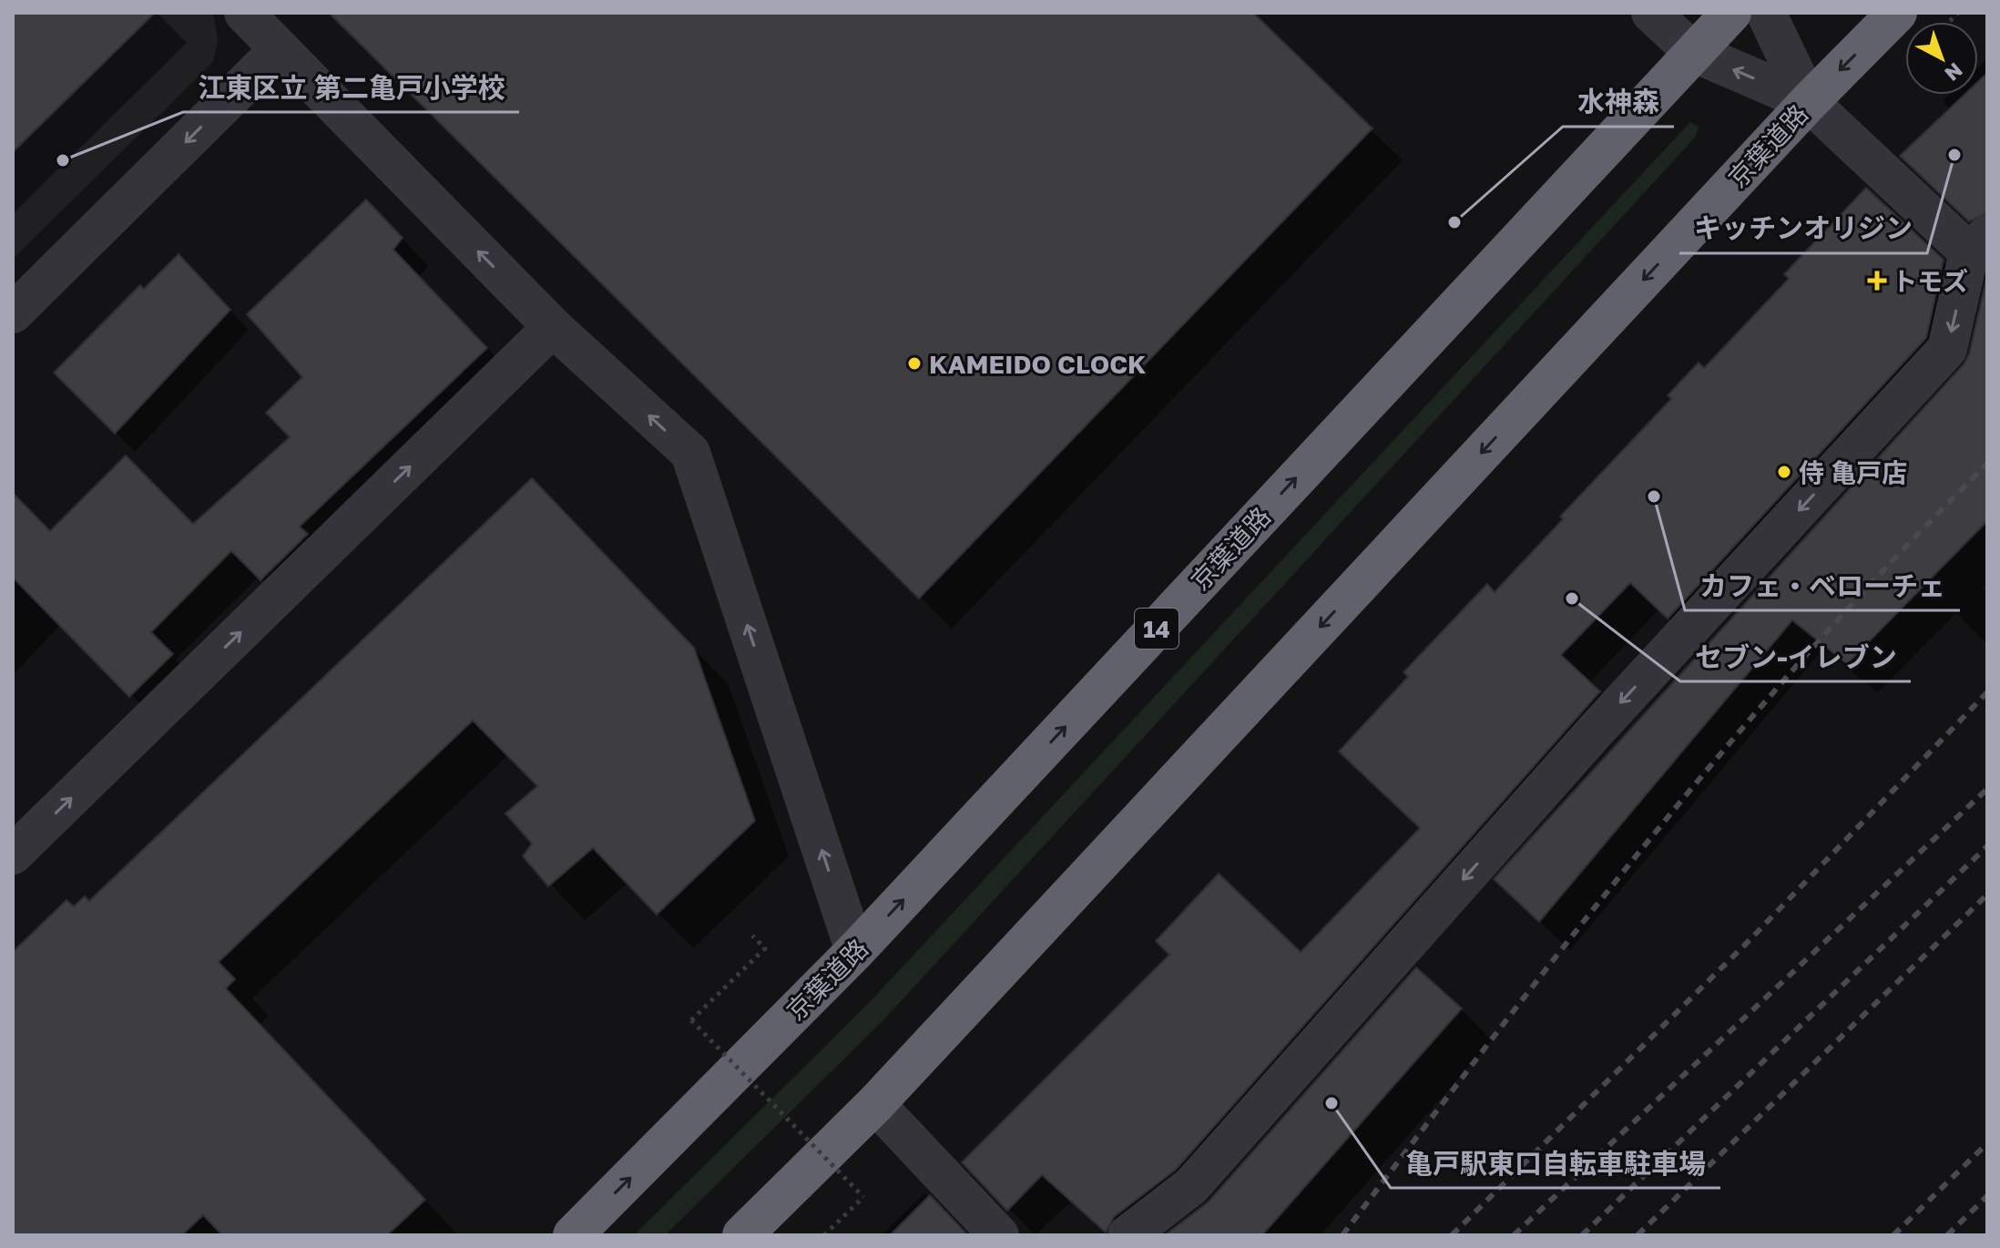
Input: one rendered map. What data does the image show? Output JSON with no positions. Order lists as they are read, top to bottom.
{
  "streets": {
    "highway": ["京葉道路", "14"]
  },
  "places": {
    "other": [
      "キッチンオリジン",
      "江東区立 第二亀戸小学校",
      "水神森",
      "KAMEIDO CLOCK",
      "侍 亀戸店",
      "カフェ・ベローチェ",
      "セブン-イレブン",
      "亀戸駅東口自転車駐車場"
    ],
    "health": ["トモズ"]
  },
  "north": "bottom right"
}
